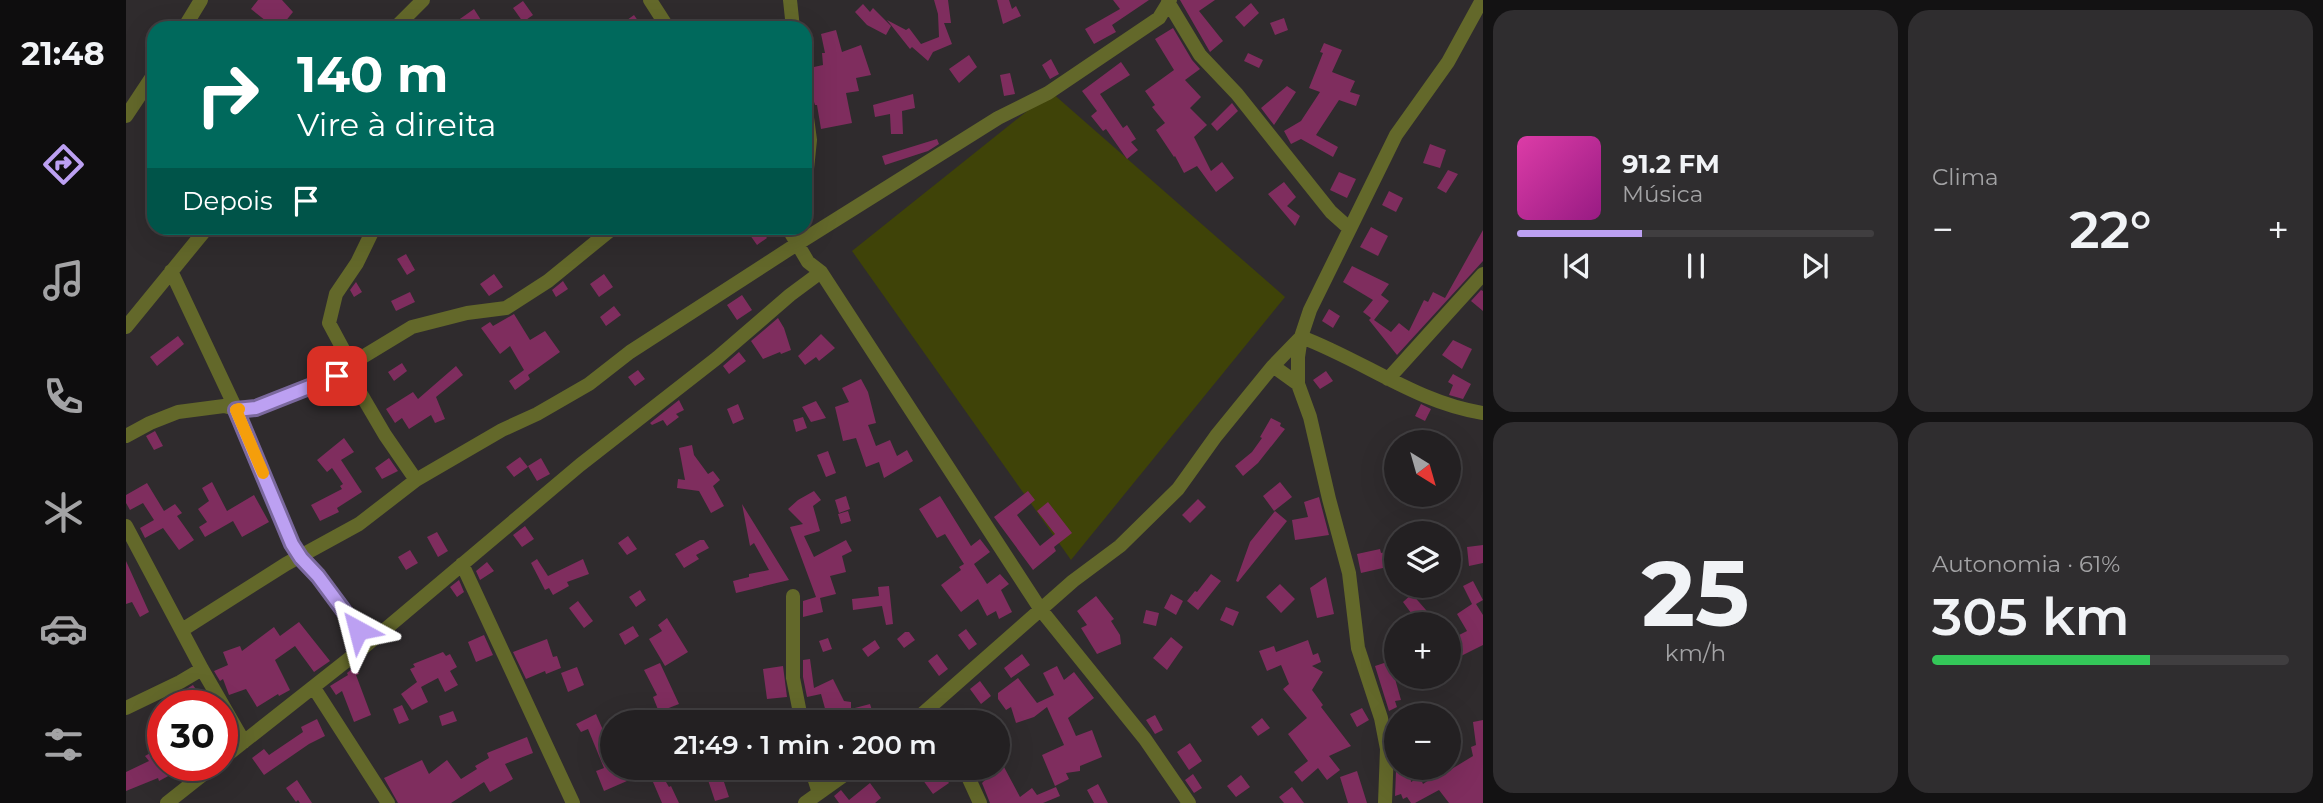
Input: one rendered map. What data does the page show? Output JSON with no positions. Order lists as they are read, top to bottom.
{
  "north": "bottom right",
  "page": {
    "tabs": "21:48",
    "tile": [
      "Clima",
      ["25", "km/h"],
      ["Autonomia · 61%", "305 km"]
    ],
    "turn": ["140 m", "Vire à direita"],
    "song": ["91.2 FM", "Música"],
    "then": "Depois",
    "heat": ["−", "22°", "+"],
    "map_buttons": ["+", "−"],
    "limit": "30",
    "trip": "21:49 · 1 min · 200 m"
  }
}
